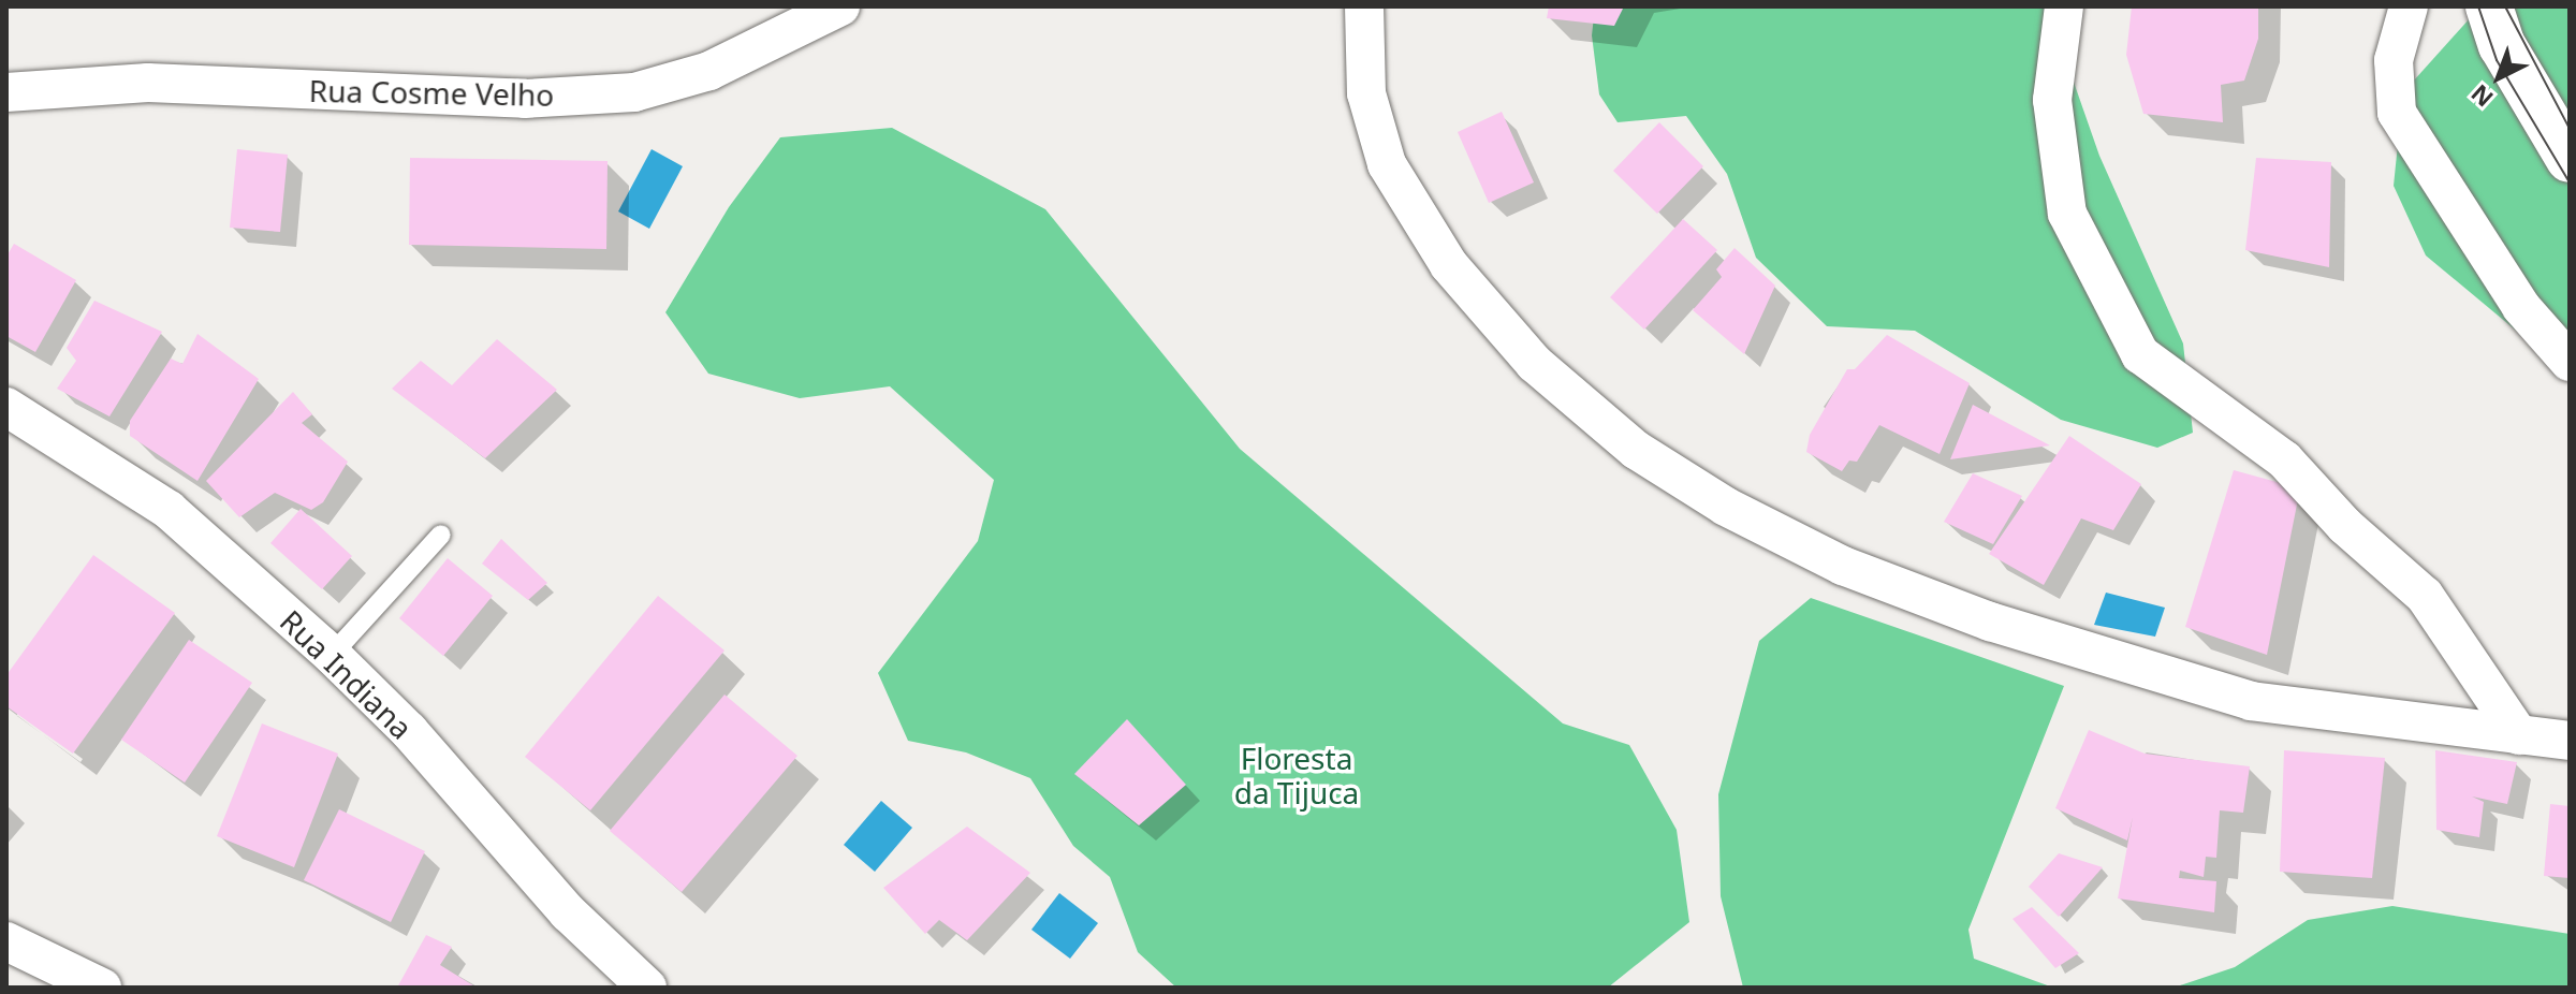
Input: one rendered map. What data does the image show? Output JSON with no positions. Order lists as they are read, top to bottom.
{
  "streets": {
    "street": ["Rua Cosme Velho", "Rua Indiana"]
  },
  "parks": ["Floresta da Tijuca"],
  "north": "bottom left"
}
